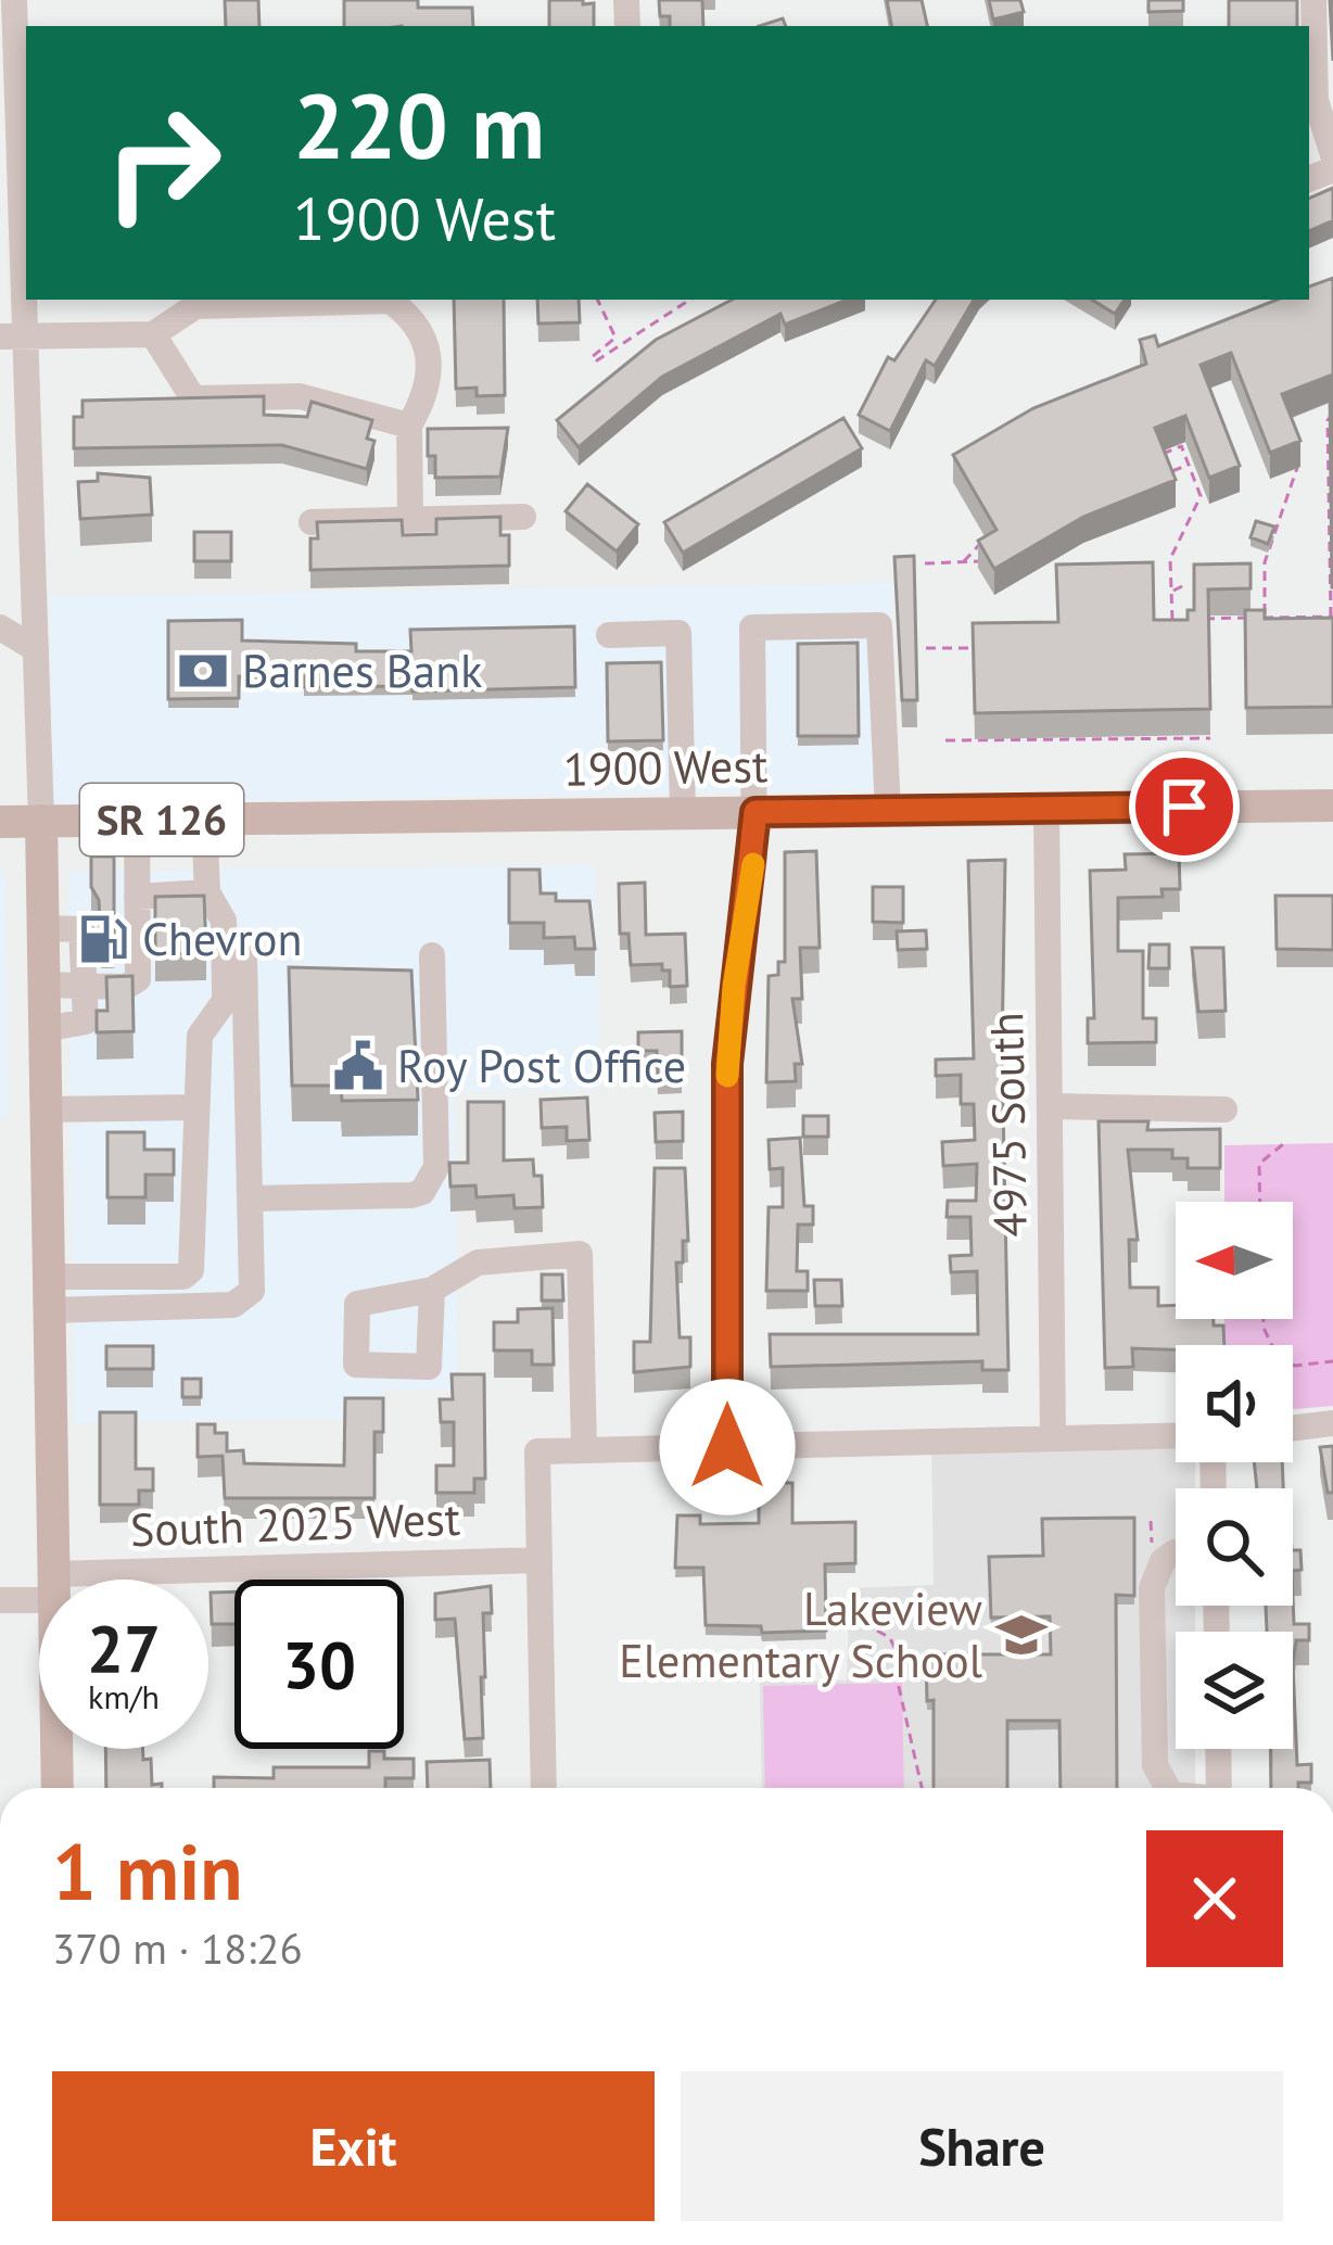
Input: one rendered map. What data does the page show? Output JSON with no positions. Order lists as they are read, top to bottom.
{
  "streets": {
    "main road": ["1900 West", "SR 126"],
    "street": ["4975 South", "South 2025 West"]
  },
  "crossings": [
    ["1900 West", "4975 South"]
  ],
  "places": {
    "bank": ["Barnes Bank"],
    "fuel station": ["Chevron"],
    "public building": ["Roy Post Office"],
    "school or university": ["Lakeview Elementary School"]
  },
  "north": "left",
  "page": {
    "turn": ["220 m", "1900 West"],
    "speed": "27 km/h",
    "limit": "30",
    "heading": ["1 min", "370 m · 18:26"],
    "buttons": ["Exit", "Share"]
  }
}
